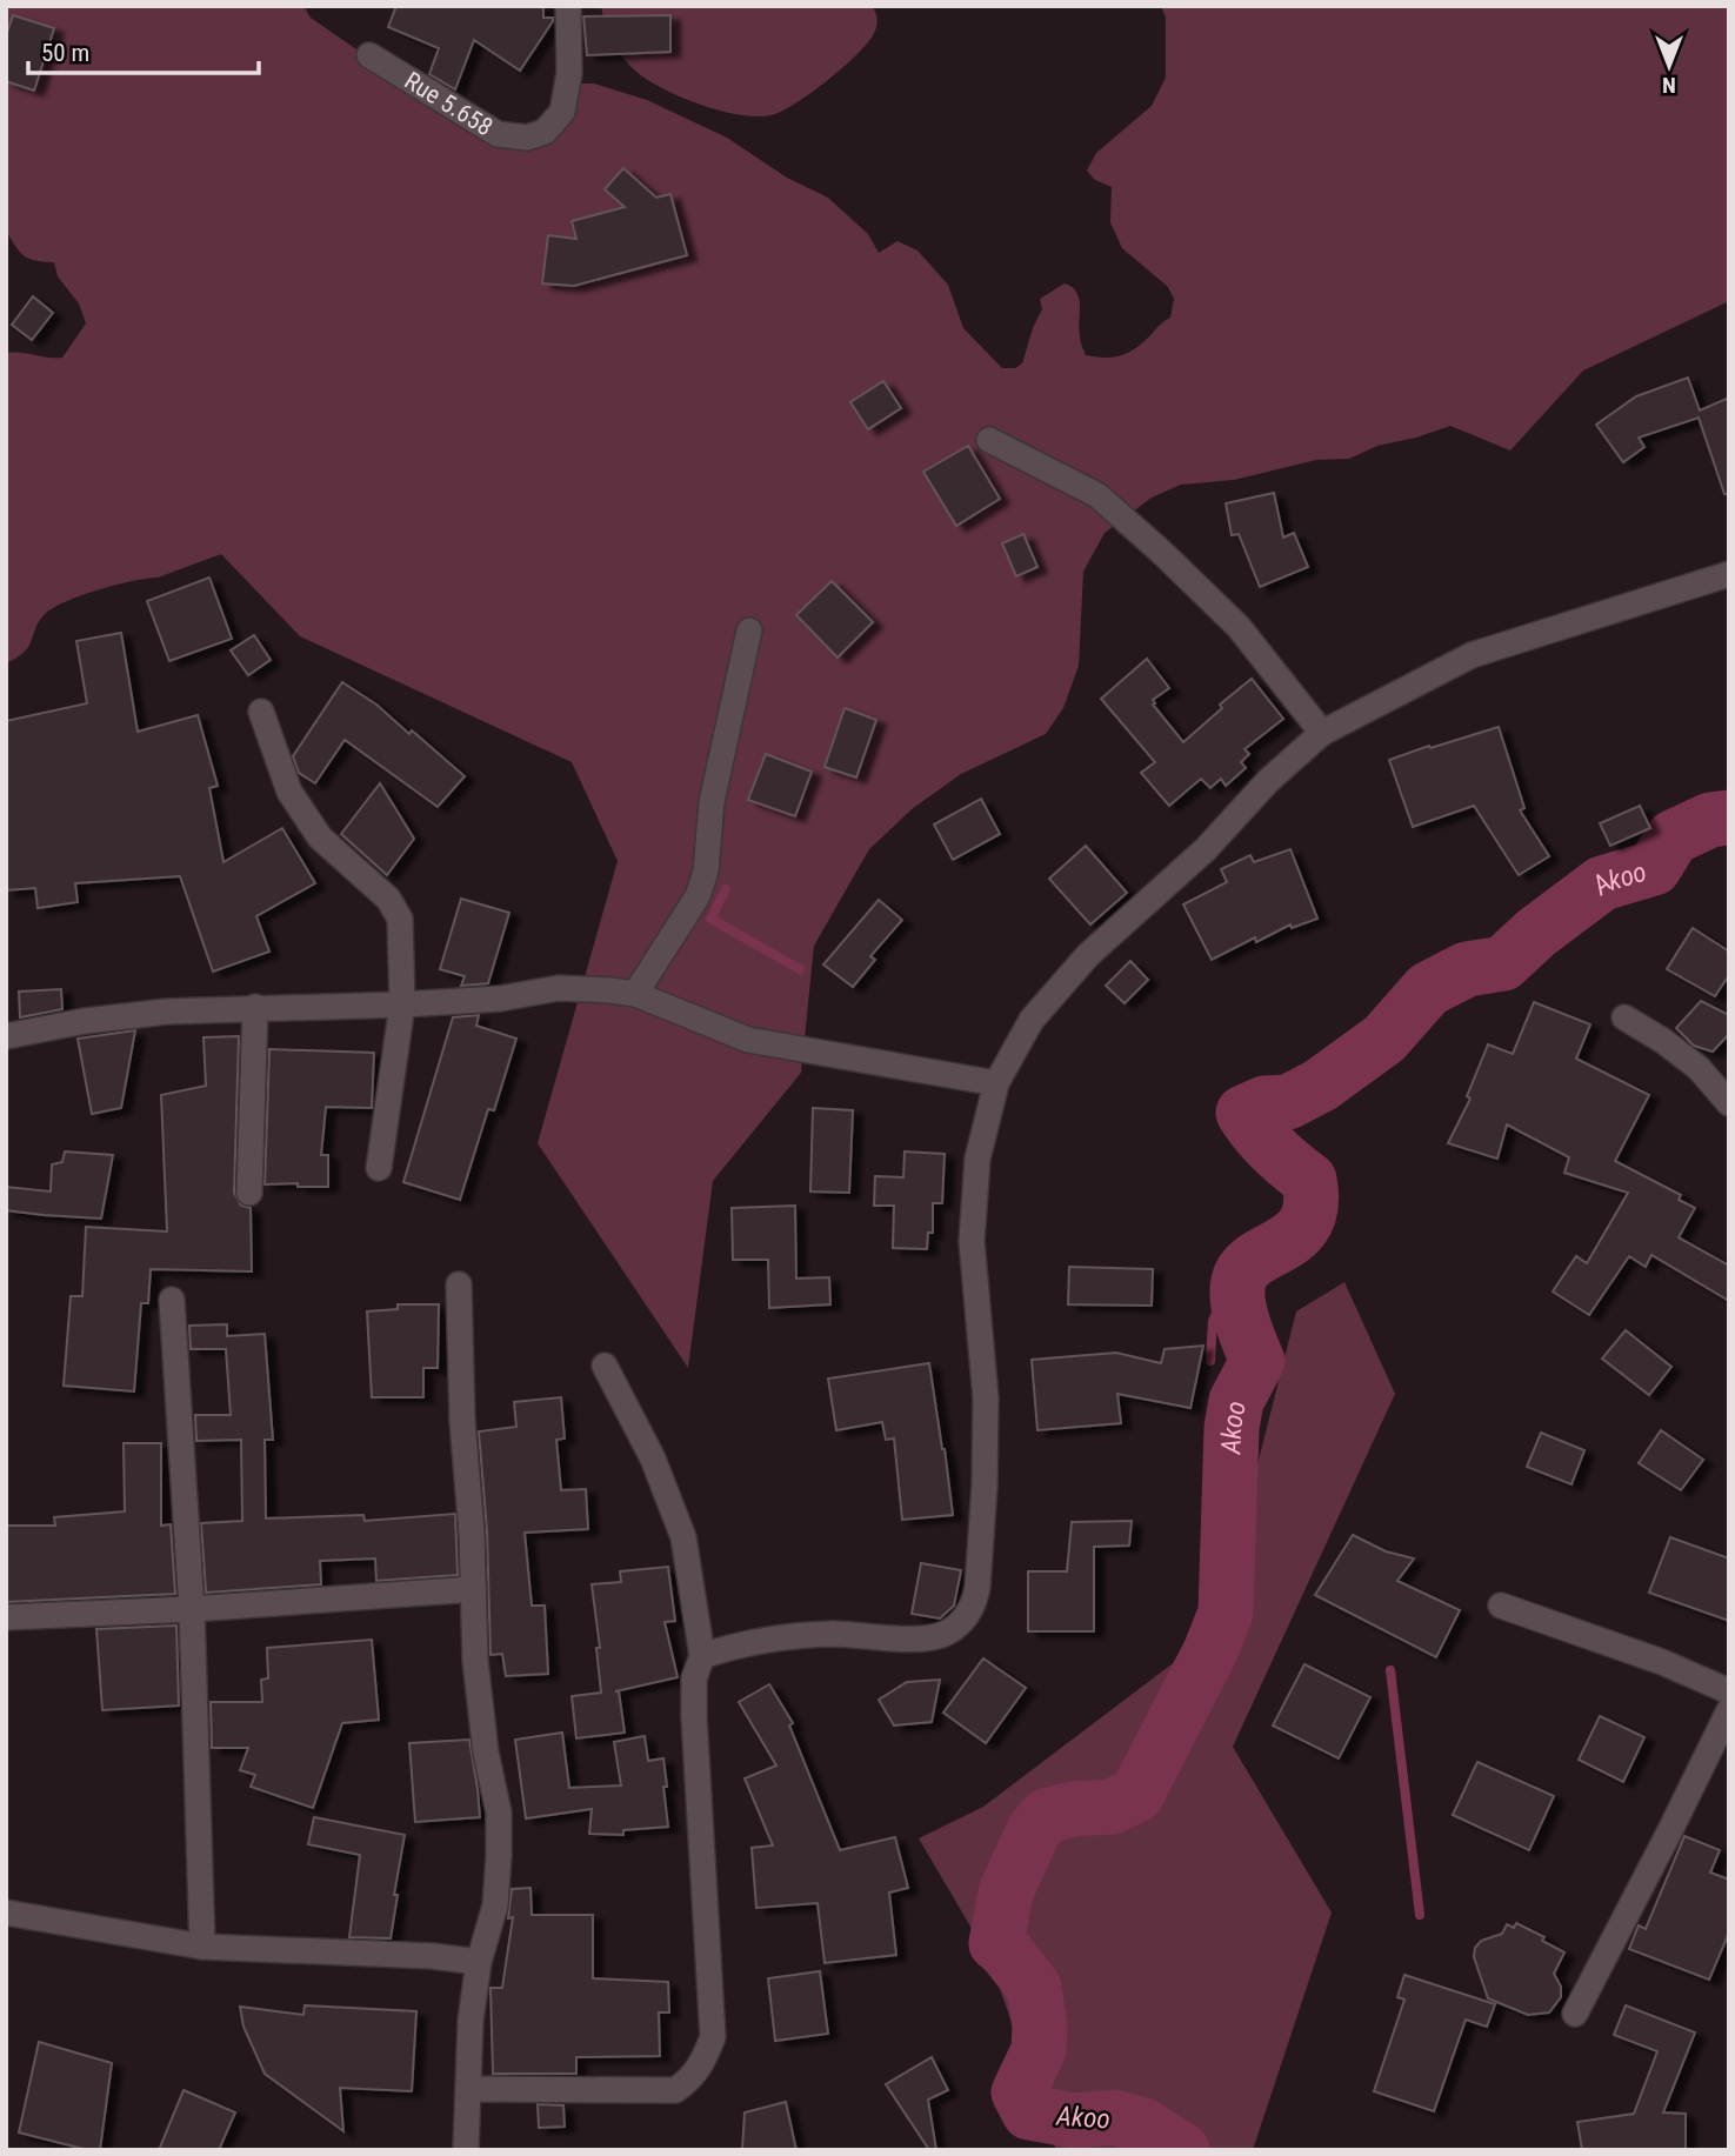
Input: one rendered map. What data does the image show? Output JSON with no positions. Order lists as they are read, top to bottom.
{
  "streets": {
    "street": ["Rue 5.658"]
  },
  "water": ["Akoo"],
  "scale_bar": "50 m",
  "north": "bottom"
}
